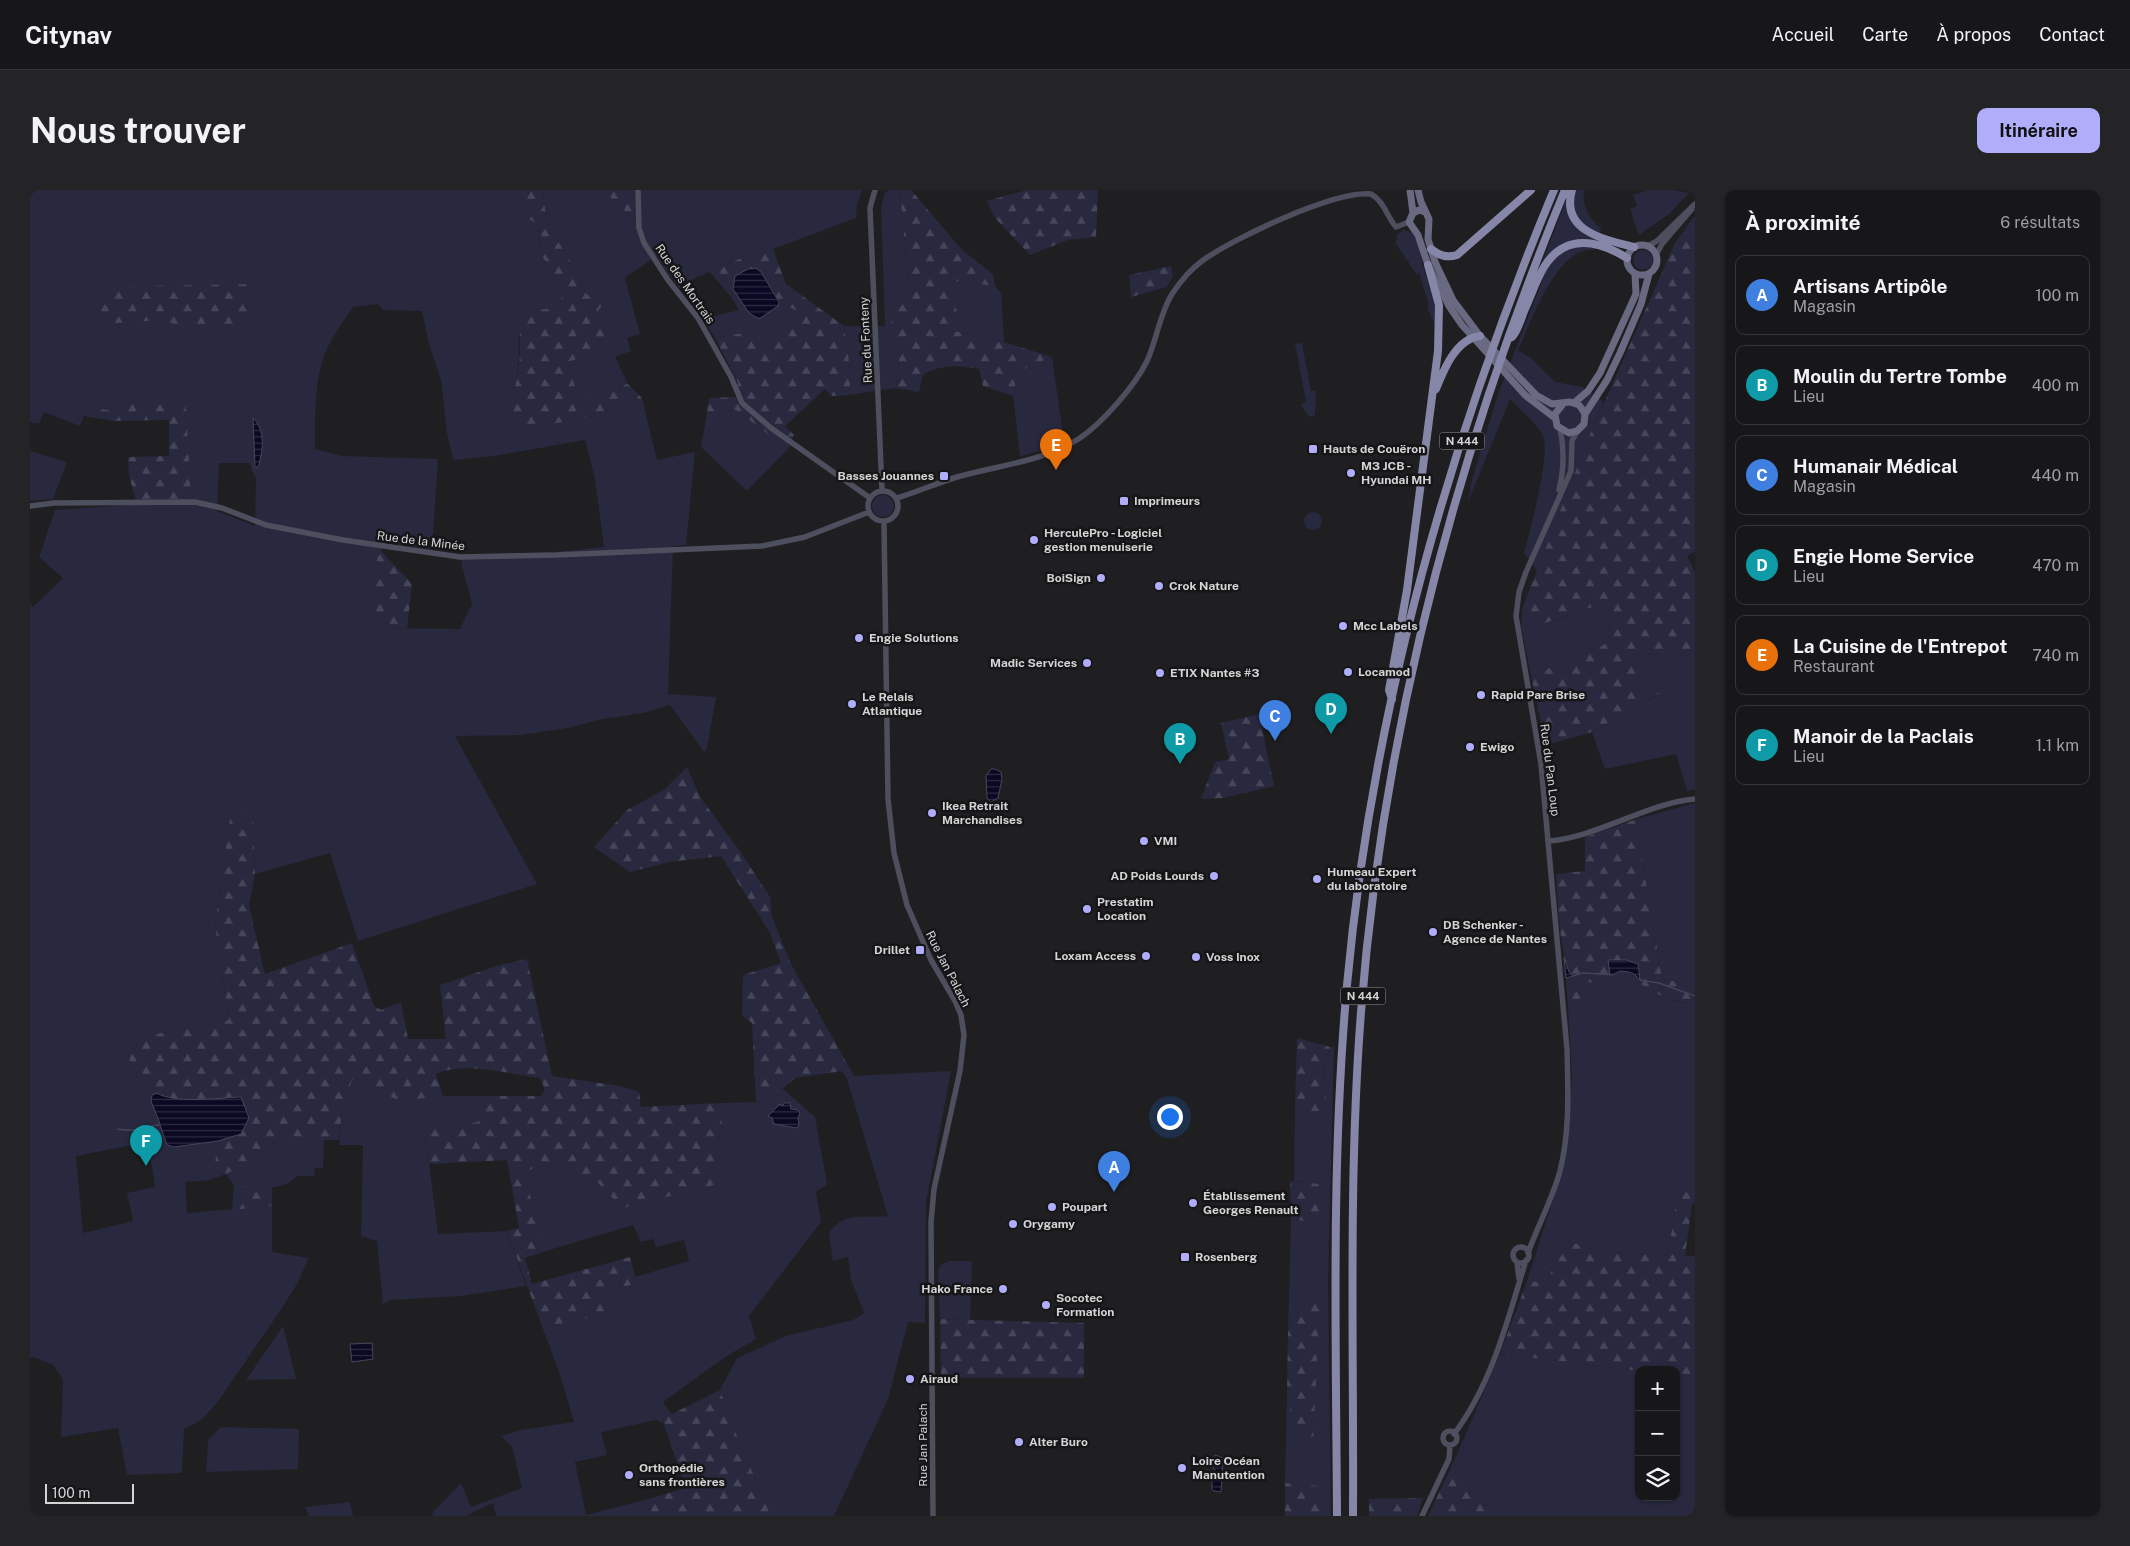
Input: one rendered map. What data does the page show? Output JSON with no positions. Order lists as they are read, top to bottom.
{
  "streets": {
    "highway": ["N 444"],
    "street": [
      "Rue des Mortrais",
      "Rue du Fonteny",
      "Rue de la Minée",
      "Rue du Pan Loup",
      "Rue Jan Palach"
    ]
  },
  "crossings": [
    ["Rue des Mortrais", "Rue du Fonteny"],
    ["Rue des Mortrais", "Rue de la Minée"],
    ["Rue des Mortrais", "Rue Jan Palach"],
    ["Rue du Fonteny", "Rue de la Minée"],
    ["Rue du Fonteny", "Rue Jan Palach"],
    ["Rue de la Minée", "Rue Jan Palach"]
  ],
  "places": {
    "transit": [
      "Hauts de Couëron",
      "Basses Jouannes",
      "Imprimeurs",
      "Drillet",
      "Rosenberg"
    ],
    "other": [
      "M3 JCB - Hyundai MH",
      "HerculePro - Logiciel gestion menuiserie",
      "BoiSign",
      "Crok Nature",
      "Mcc Labels",
      "Engie Solutions",
      "Madic Services",
      "Locamod",
      "ETIX Nantes #3",
      "Rapid Pare Brise",
      "Le Relais Atlantique",
      "Ewigo",
      "Ikea Retrait Marchandises",
      "VMI",
      "AD Poids Lourds",
      "Humeau Expert du laboratoire",
      "Prestatim Location",
      "DB Schenker - Agence de Nantes",
      "Loxam Access",
      "Voss Inox",
      "Établissement Georges Renault",
      "Poupart",
      "Orygamy",
      "Hako France",
      "Socotec Formation",
      "Airaud",
      "Alter Buro",
      "Loire Océan Manutention",
      "Orthopédie sans frontières"
    ]
  },
  "scale_bar": "100 m",
  "page": {
    "header": "Citynav",
    "nav": [
      "Accueil",
      "Carte",
      "À propos",
      "Contact"
    ],
    "buttons": "Itinéraire",
    "title": "Nous trouver",
    "heading": ["À proximité", "6 résultats"],
    "list": [
      {
        "mark": "A",
        "name": "Artisans Artipôle",
        "note": "Magasin",
        "value": "100 m"
      },
      {
        "mark": "B",
        "name": "Moulin du Tertre Tombe",
        "note": "Lieu",
        "value": "400 m"
      },
      {
        "mark": "C",
        "name": "Humanair Médical",
        "note": "Magasin",
        "value": "440 m"
      },
      {
        "mark": "D",
        "name": "Engie Home Service",
        "note": "Lieu",
        "value": "470 m"
      },
      {
        "mark": "E",
        "name": "La Cuisine de l'Entrepot",
        "note": "Restaurant",
        "value": "740 m"
      },
      {
        "mark": "F",
        "name": "Manoir de la Paclais",
        "note": "Lieu",
        "value": "1.1 km"
      }
    ],
    "pins": [
      "E",
      "D",
      "C",
      "B",
      "F",
      "A"
    ],
    "map_buttons": ["+", "−"],
    "scale": "100 m"
  }
}
